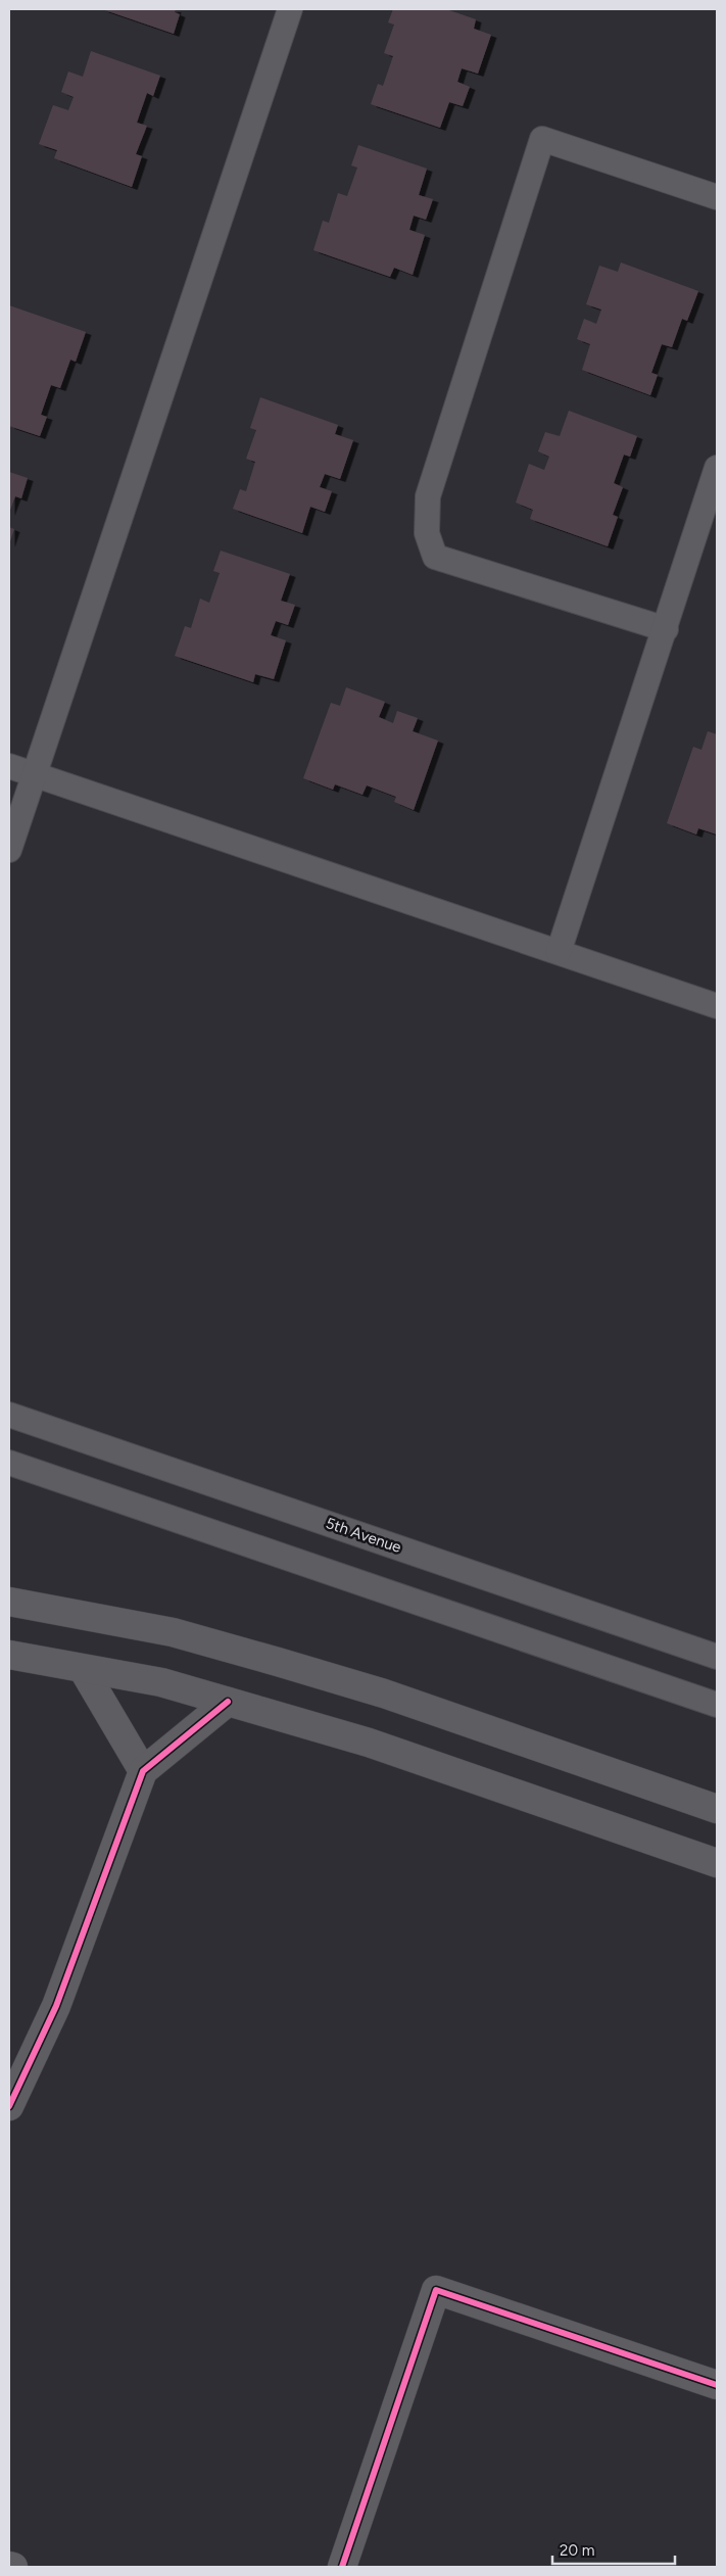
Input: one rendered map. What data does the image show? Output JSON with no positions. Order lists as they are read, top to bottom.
{
  "streets": {
    "lane": ["5th Avenue"]
  },
  "scale_bar": "20 m"
}
